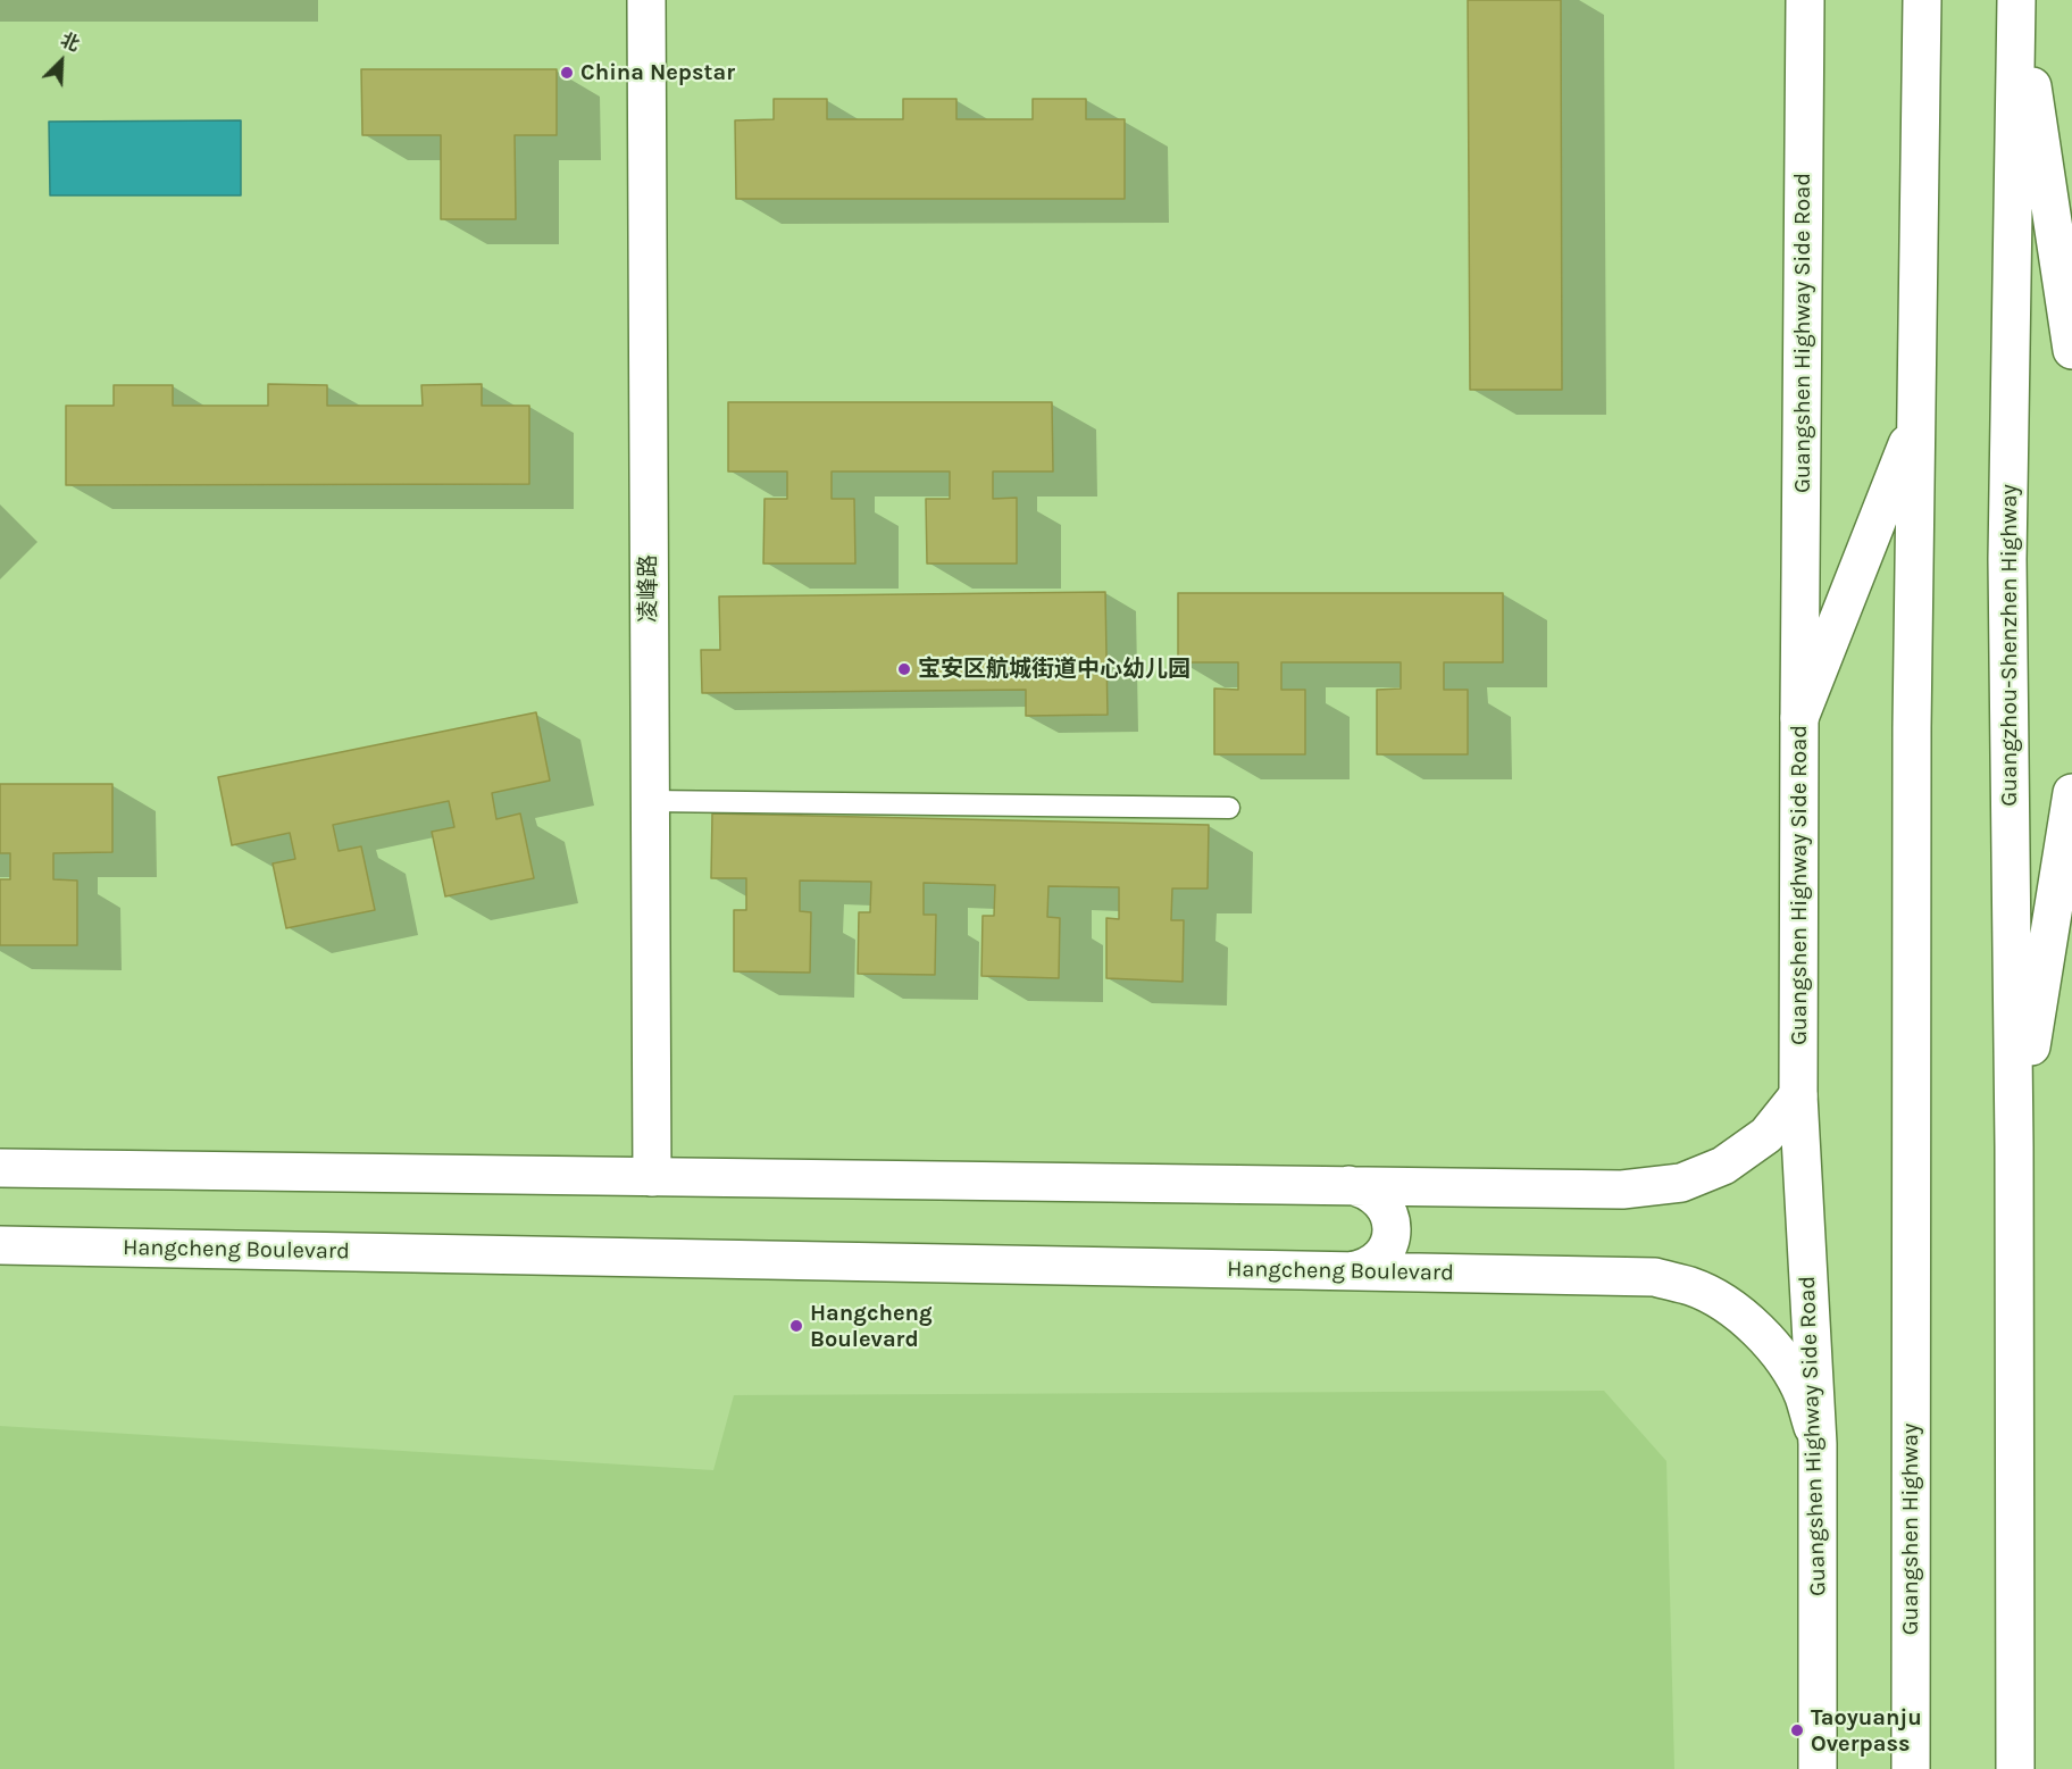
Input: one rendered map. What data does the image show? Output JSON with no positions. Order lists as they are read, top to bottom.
{
  "streets": {
    "main road": [
      "Guangshen Highway Side Road",
      "凌峰路",
      "Guangzhou-Shenzhen Highway",
      "Hangcheng Boulevard"
    ]
  },
  "crossings": [
    ["Guangshen Highway Side Road", "Hangcheng Boulevard"]
  ],
  "places": [
    "China Nepstar",
    "宝安区航城街道中心幼儿园",
    "Hangcheng Boulevard",
    "Taoyuanju Overpass"
  ],
  "north": "top right"
}
